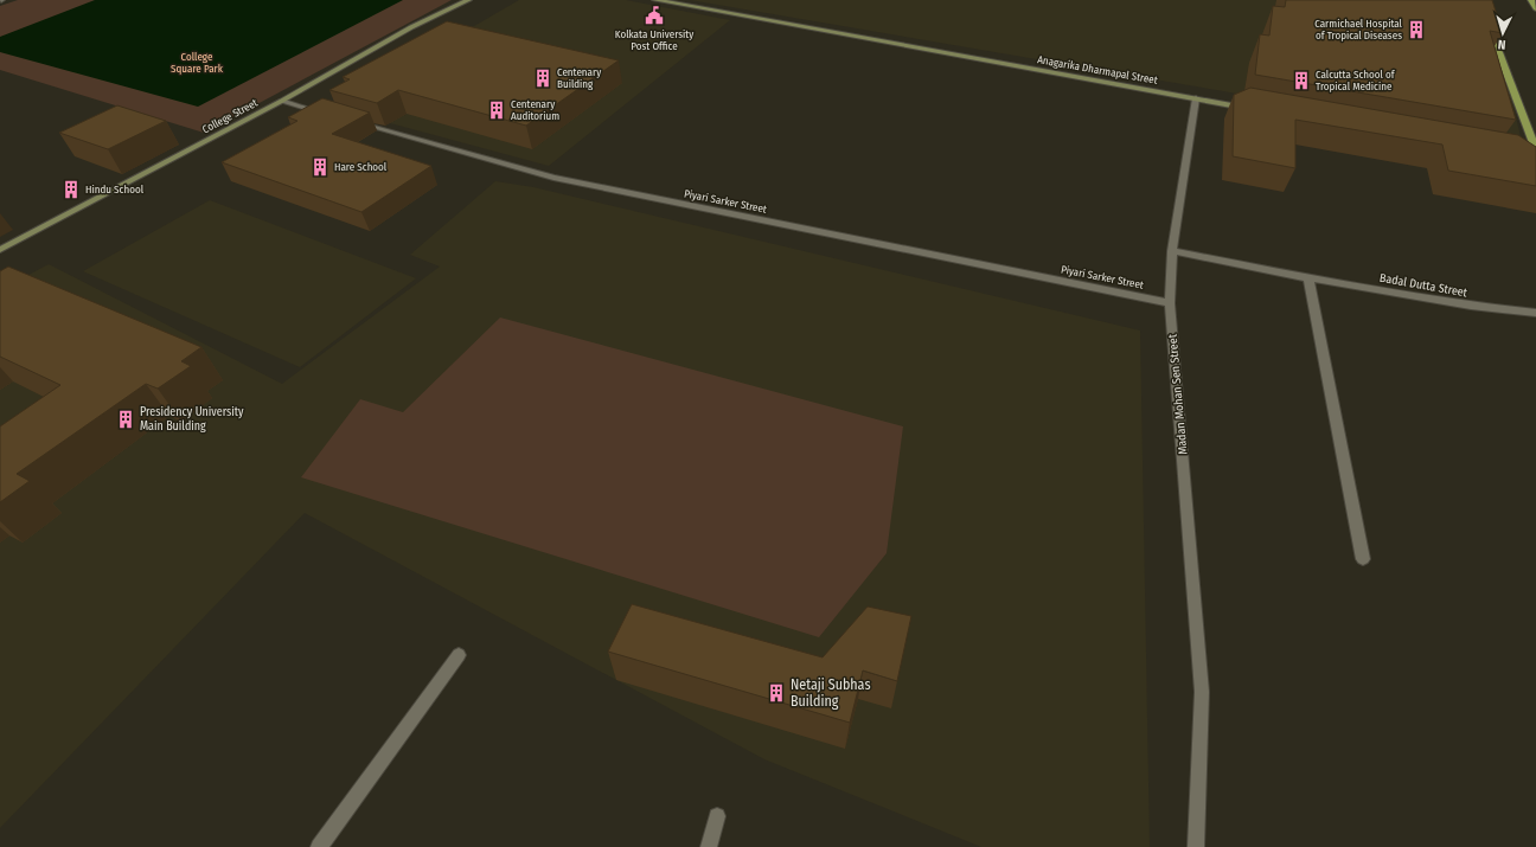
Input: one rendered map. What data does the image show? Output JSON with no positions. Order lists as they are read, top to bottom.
{
  "streets": {
    "main road": ["Anagarika Dharmapal Street", "College Street"],
    "street": ["Piyari Sarker Street", "Badal Dutta Street", "Madan Mohan Sen Street"]
  },
  "crossings": [
    ["Anagarika Dharmapal Street", "Madan Mohan Sen Street"],
    ["Piyari Sarker Street", "Madan Mohan Sen Street"],
    ["Badal Dutta Street", "Madan Mohan Sen Street"]
  ],
  "parks": ["College Square Park"],
  "places": {
    "public building": ["Kolkata University Post Office"],
    "building": [
      "Carmichael Hospital of Tropical Diseases",
      "Centenary Building",
      "Calcutta School of Tropical Medicine",
      "Centenary Auditorium",
      "Hare School",
      "Hindu School",
      "Presidency University Main Building",
      "Netaji Subhas Building"
    ]
  },
  "north": "bottom"
}
